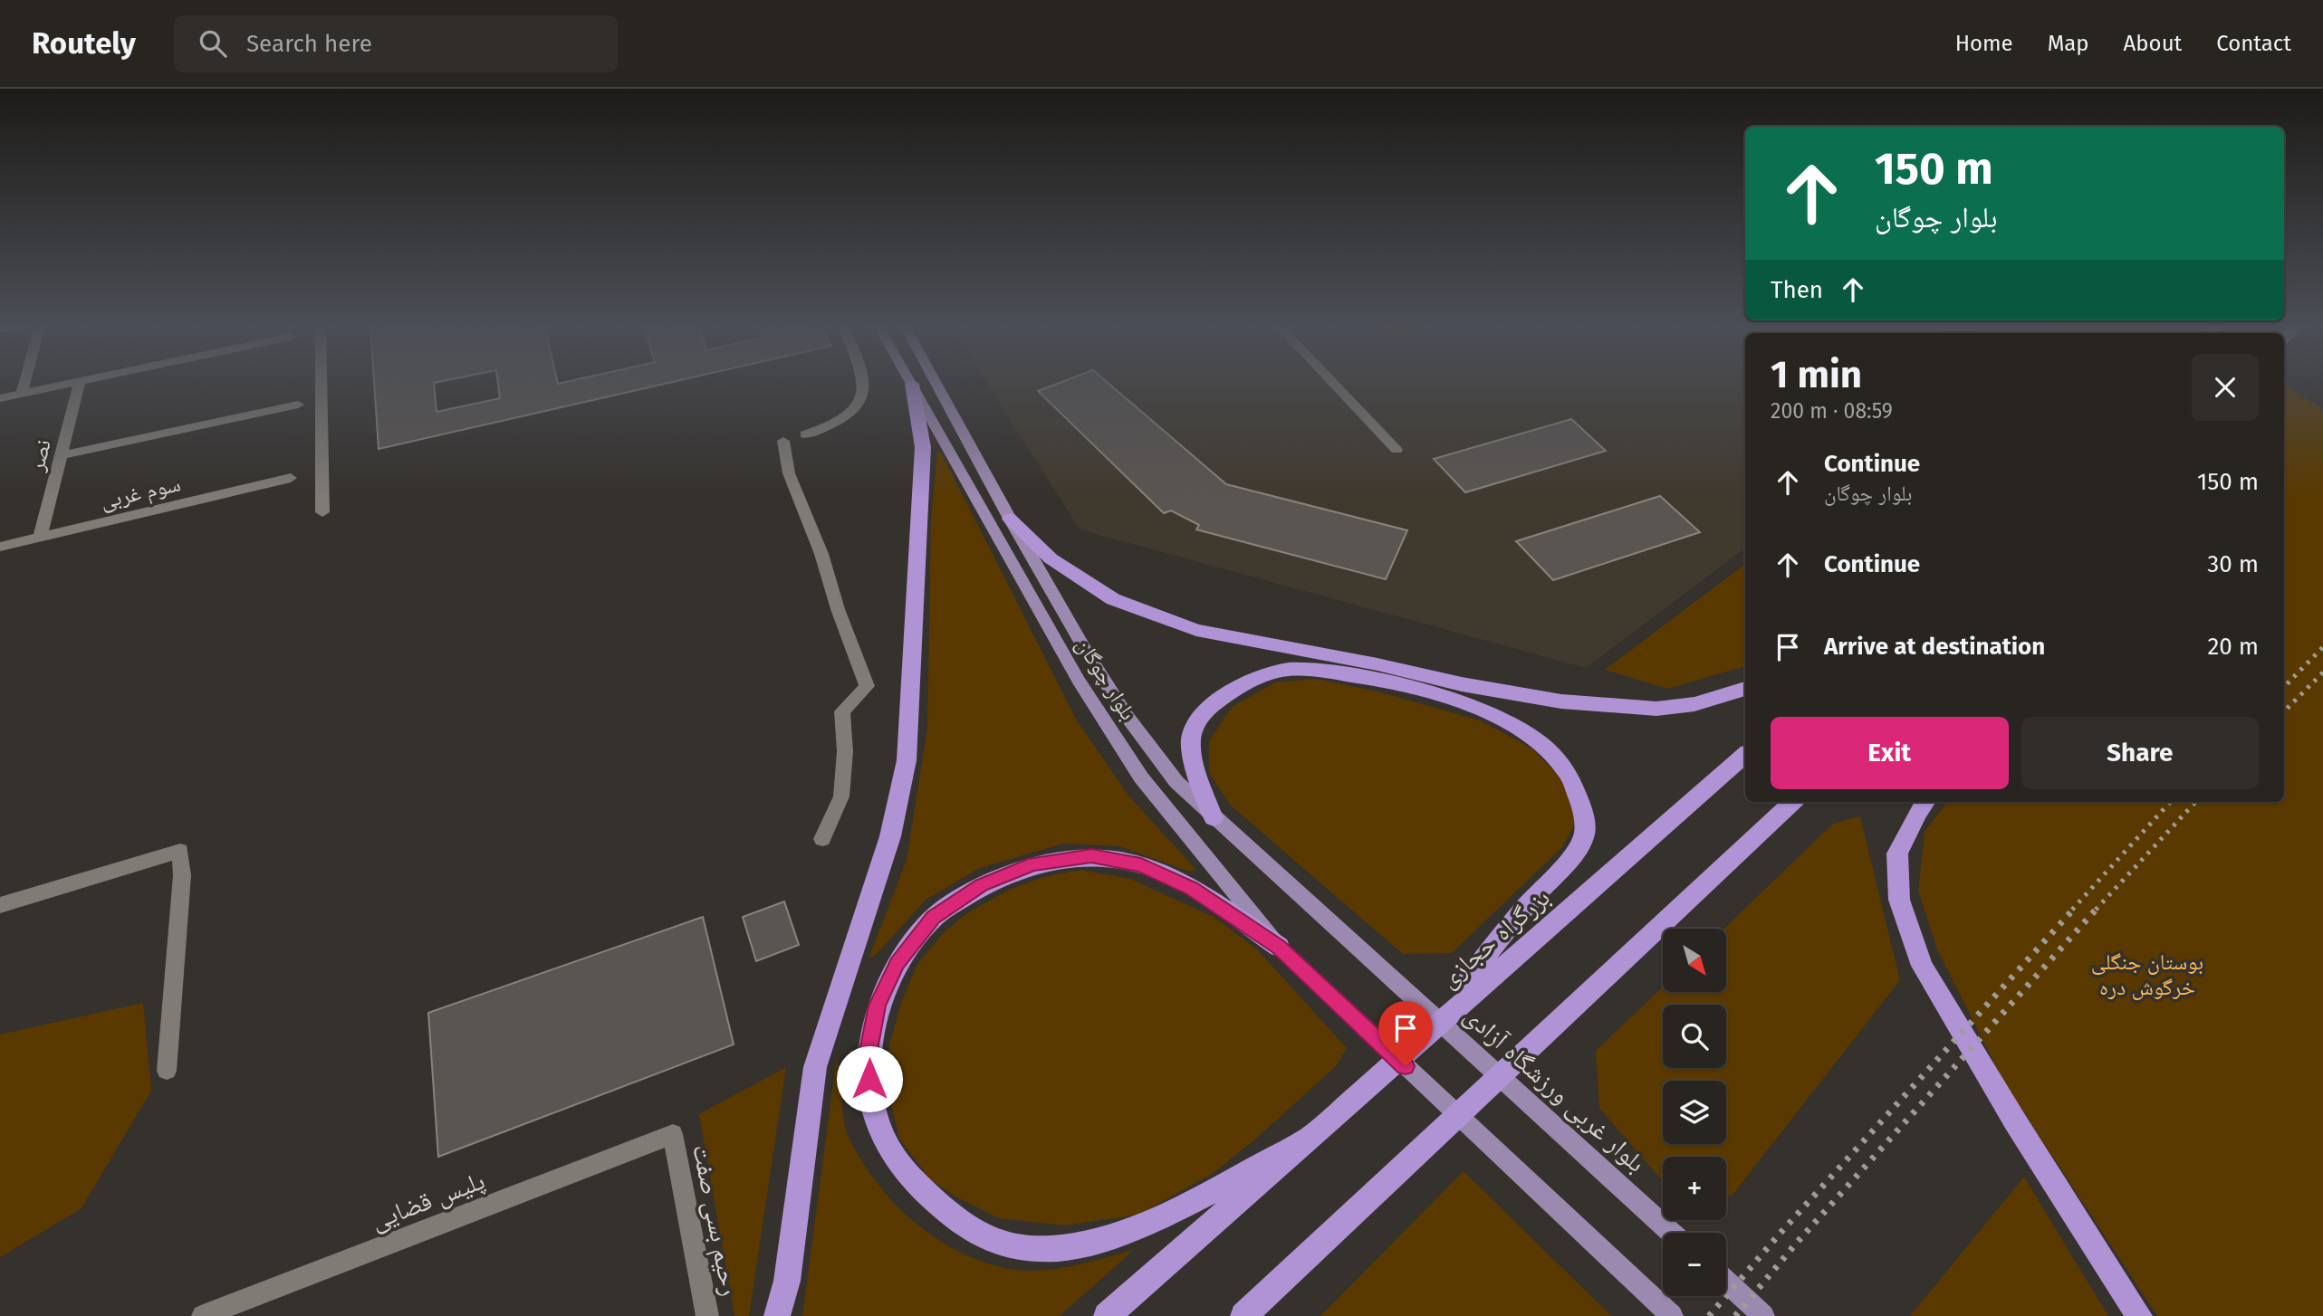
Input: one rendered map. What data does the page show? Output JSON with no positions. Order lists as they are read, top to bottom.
{
  "streets": {
    "highway": ["بزرگراه حجازی"],
    "main road": ["بلوار چوگان", "بلوار غربی ورزشگاه آزادی"],
    "street": [
      "نصر",
      "سوم غربی",
      "پلیس قضایی",
      "رحیم بسی صفت"
    ]
  },
  "crossings": [
    ["نصر", "سوم غربی"],
    ["بلوار چوگان", "بلوار غربی ورزشگاه آزادی"],
    ["پلیس قضایی", "رحیم بسی صفت"]
  ],
  "parks": ["بوستان جنگلی خرگوش دره"],
  "north": "bottom right",
  "page": {
    "header": "Routely",
    "search": "Search here",
    "nav": [
      "Home",
      "Map",
      "About",
      "Contact"
    ],
    "turn": ["150 m", "بلوار چوگان"],
    "then": "Then",
    "heading": ["1 min", "200 m · 08:59"],
    "list": [
      {
        "name": "Continue",
        "note": "بلوار چوگان",
        "value": "150 m"
      },
      {
        "name": "Continue",
        "value": "30 m"
      },
      {
        "name": "Arrive at destination",
        "value": "20 m"
      }
    ],
    "buttons": ["Exit", "Share"],
    "map_buttons": ["+", "−"]
  }
}
